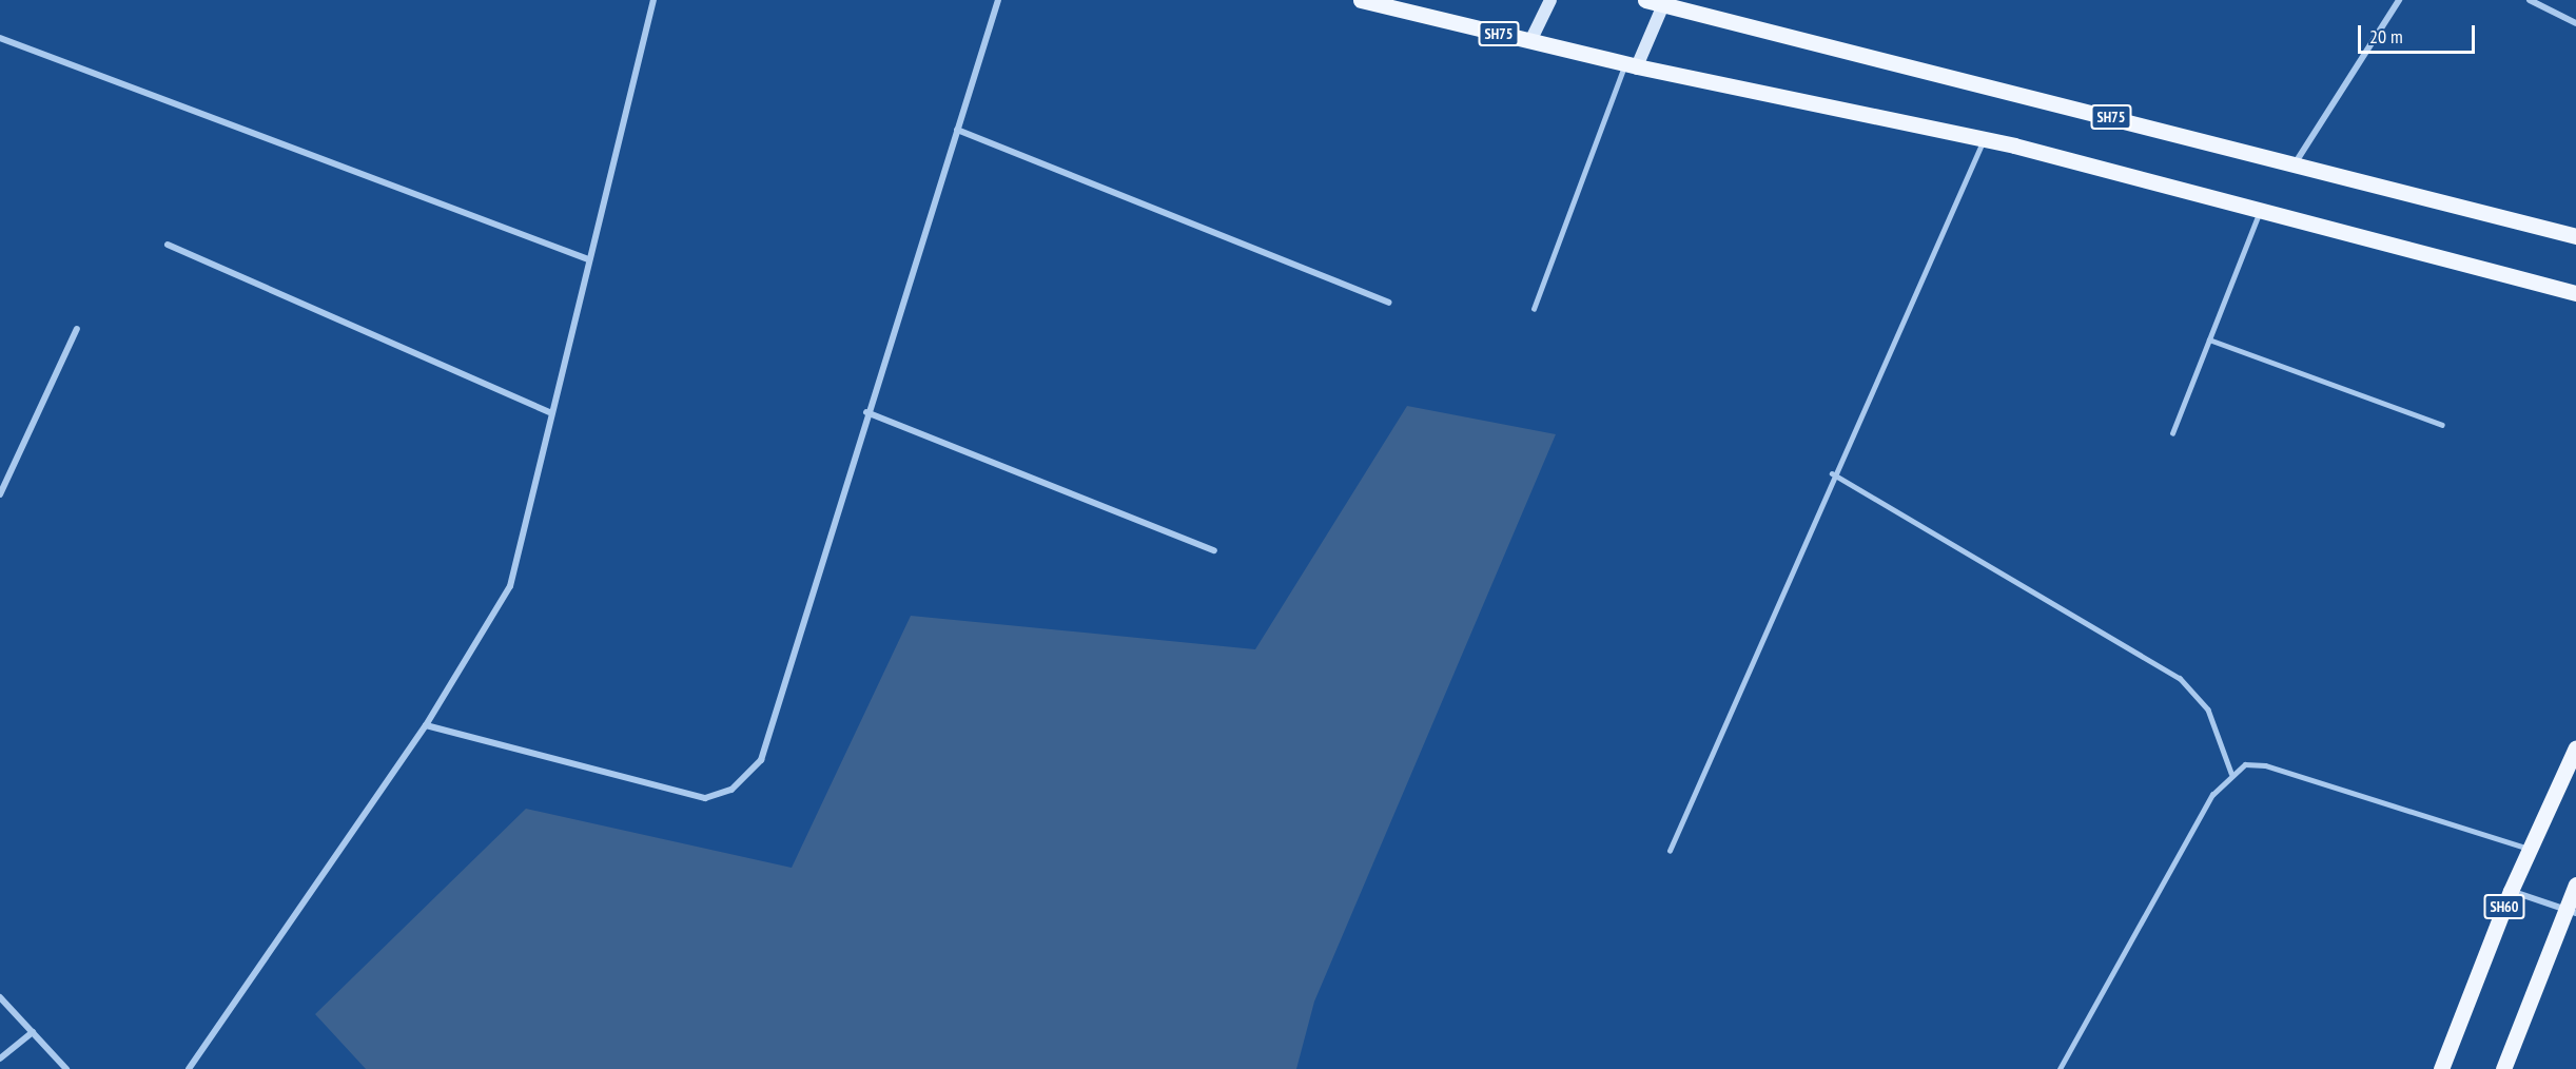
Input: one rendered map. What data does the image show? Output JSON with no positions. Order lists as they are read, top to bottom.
{
  "streets": {
    "main road": ["SH75", "SH60"]
  },
  "scale_bar": "20 m"
}
